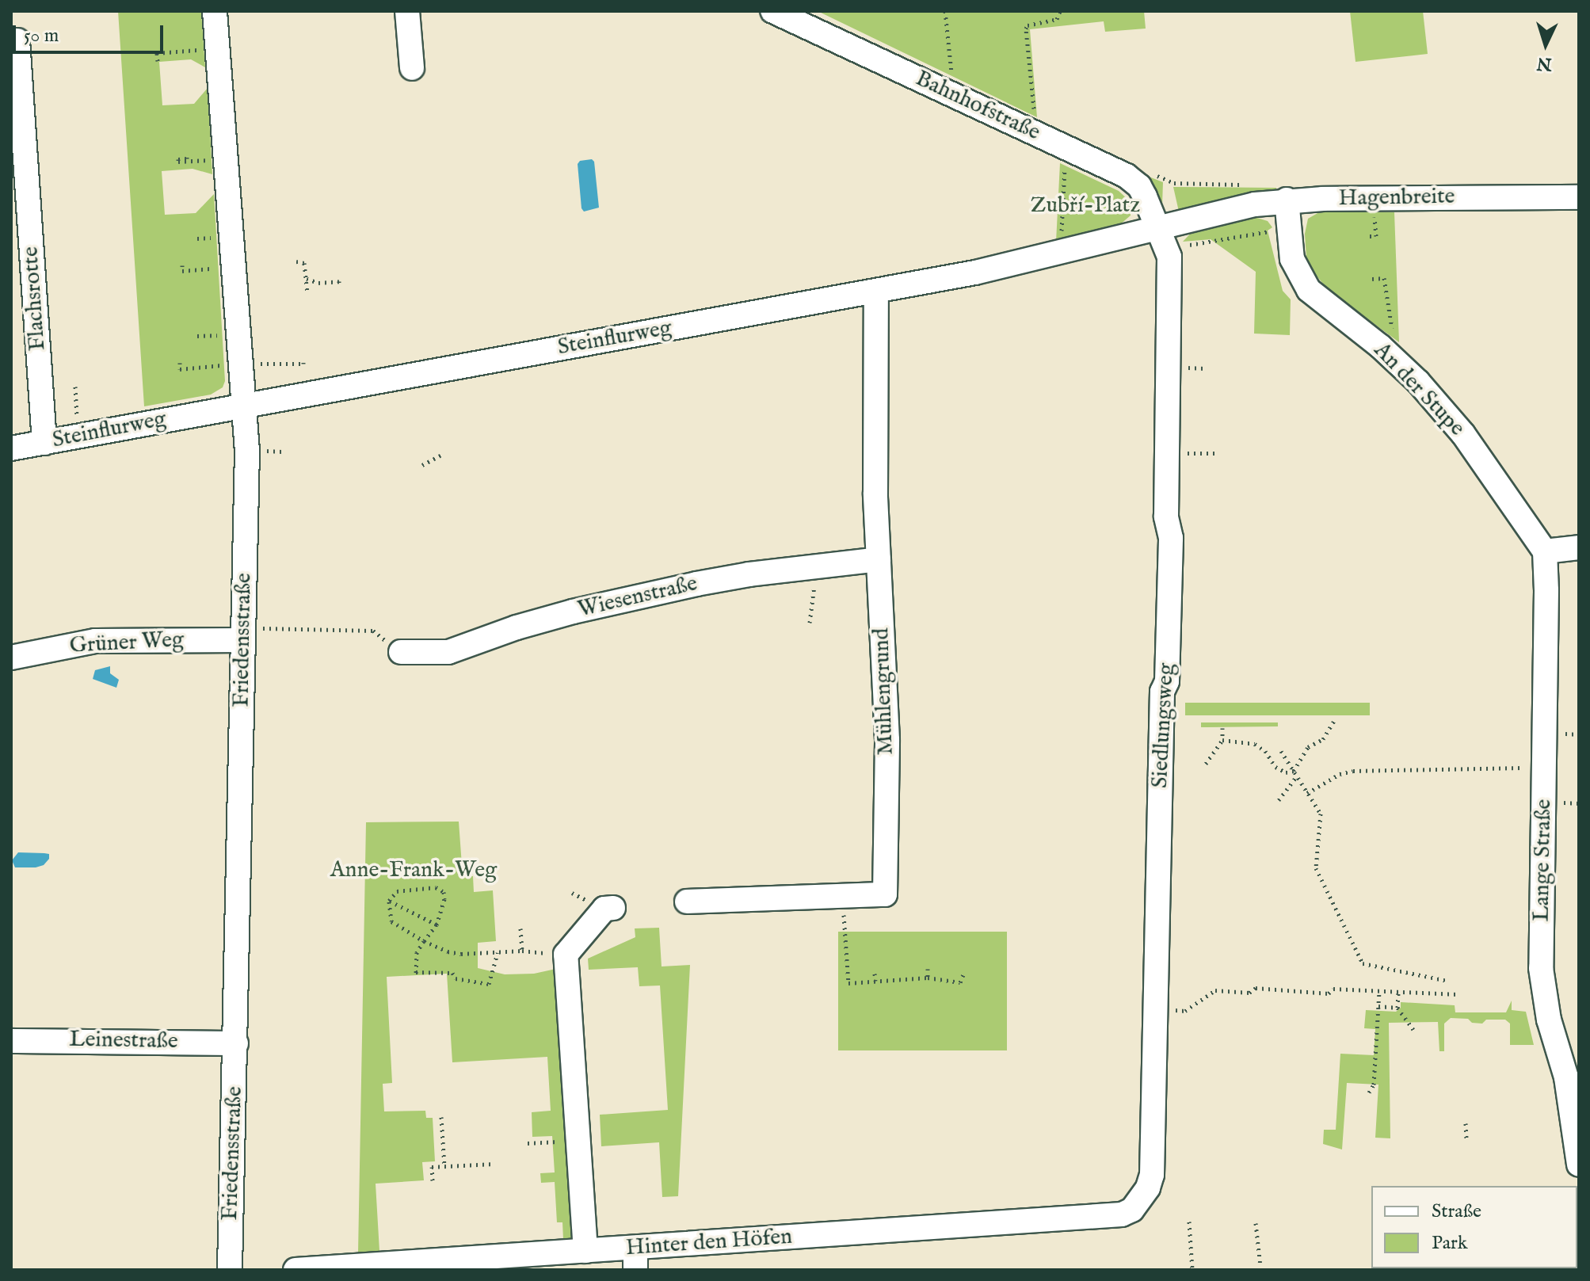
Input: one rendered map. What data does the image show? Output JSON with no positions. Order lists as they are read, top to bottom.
{
  "streets": {
    "street": [
      "Bahnhofstraße",
      "Hagenbreite",
      "Flachsrotte",
      "Steinflurweg",
      "An der Stupe",
      "Wiesenstraße",
      "Friedensstraße",
      "Grüner Weg",
      "Mühlengrund",
      "Siedlungsweg",
      "Lange Straße",
      "Leinestraße",
      "Hinter den Höfen"
    ]
  },
  "crossings": [
    ["Bahnhofstraße", "Steinflurweg"],
    ["Bahnhofstraße", "Siedlungsweg"],
    ["Hagenbreite", "Steinflurweg"],
    ["Hagenbreite", "An der Stupe"],
    ["Flachsrotte", "Steinflurweg"],
    ["Steinflurweg", "Friedensstraße"],
    ["Steinflurweg", "Mühlengrund"],
    ["Steinflurweg", "Siedlungsweg"],
    ["An der Stupe", "Lange Straße"],
    ["Wiesenstraße", "Mühlengrund"],
    ["Friedensstraße", "Grüner Weg"],
    ["Friedensstraße", "Leinestraße"],
    ["Siedlungsweg", "Hinter den Höfen"]
  ],
  "parks": ["Zubří-Platz", "Anne-Frank-Weg"],
  "legend": ["Straße", "Park"],
  "scale_bar": "50 m",
  "north": "bottom"
}
